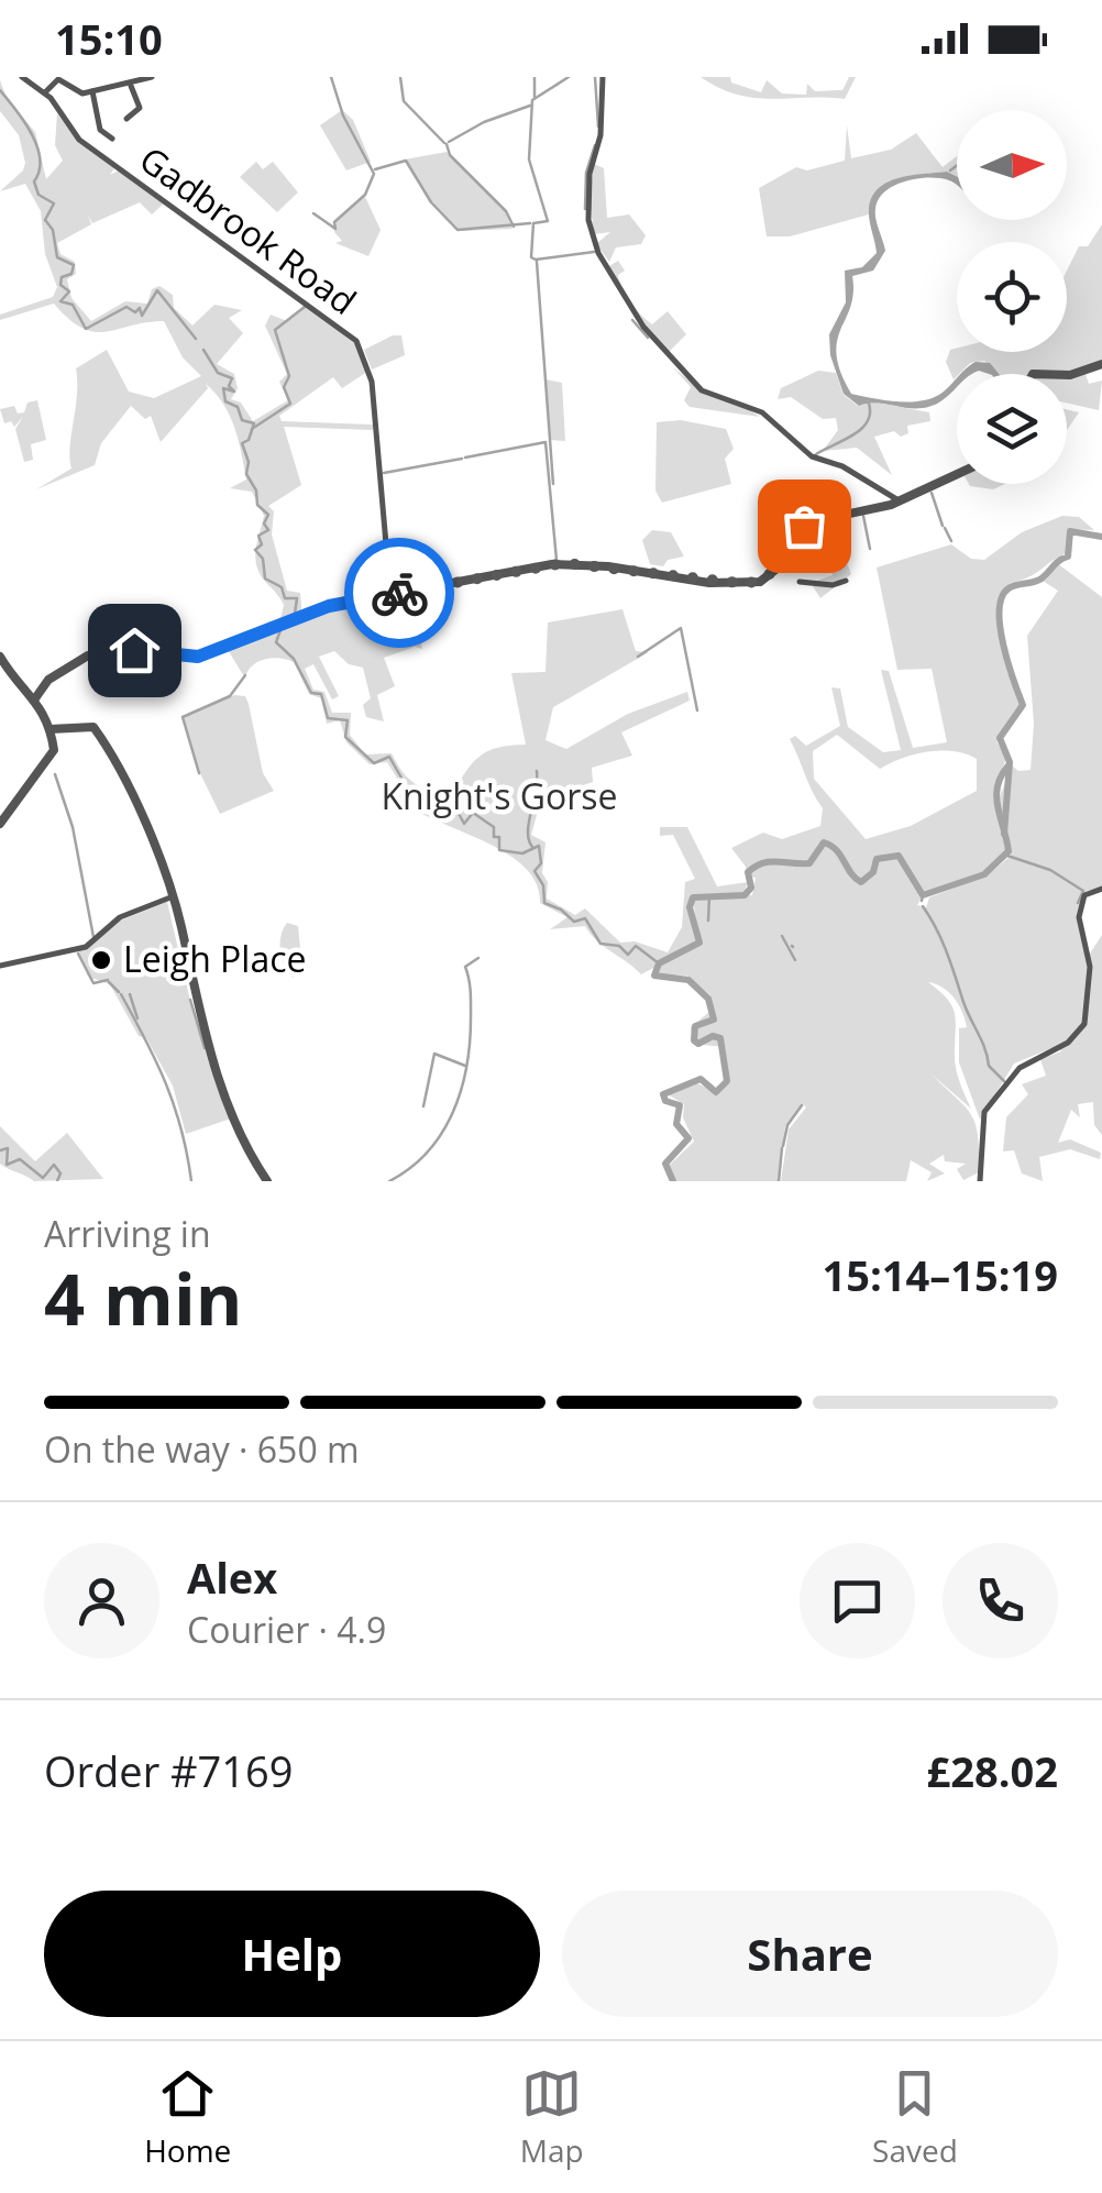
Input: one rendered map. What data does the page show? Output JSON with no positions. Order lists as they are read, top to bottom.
{
  "streets": {
    "street": ["Gadbrook Road"]
  },
  "parks": ["Knight's Gorse"],
  "places": ["Leigh Place"],
  "north": "right",
  "page": {
    "status": "15:10",
    "heading": ["4 min", "Arriving in", "15:14–15:19"],
    "panel": [
      "Alex",
      "Courier · 4.9",
      "Order #7169",
      "£28.02"
    ],
    "bar": "On the way · 650 m",
    "buttons": ["Help", "Share"],
    "tabs": ["Home", "Map", "Saved"]
  }
}
